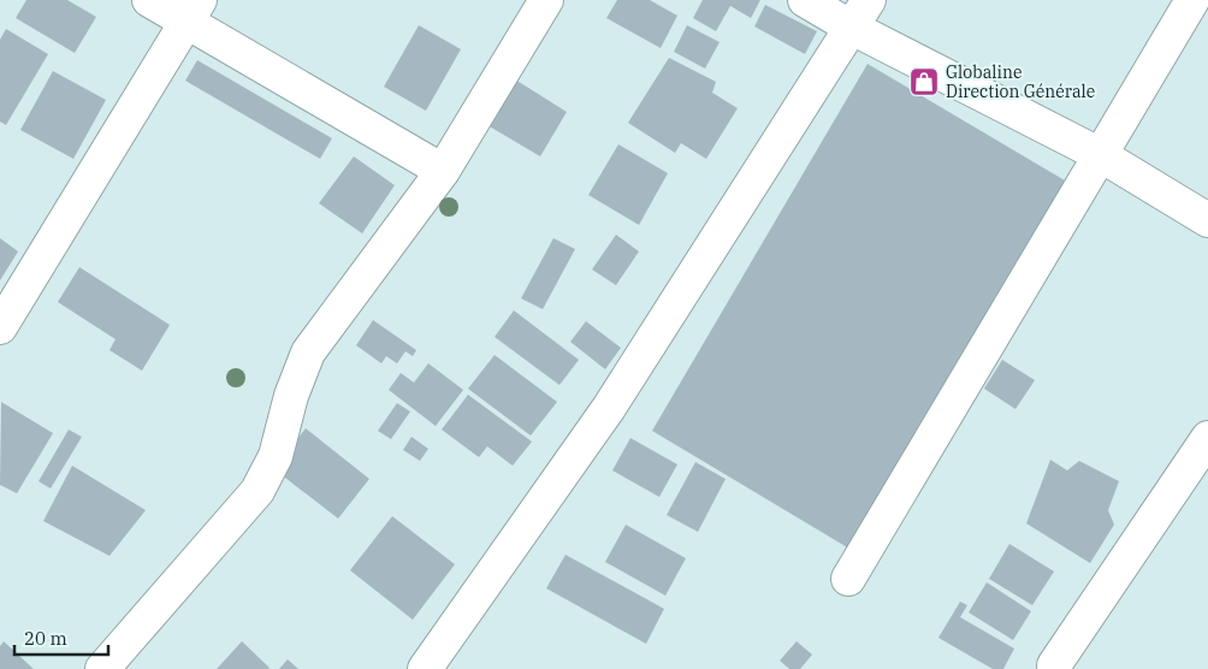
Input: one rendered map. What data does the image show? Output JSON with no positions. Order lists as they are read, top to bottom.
{
  "places": {
    "shop": ["Globaline Direction Générale"]
  },
  "scale_bar": "20 m"
}
